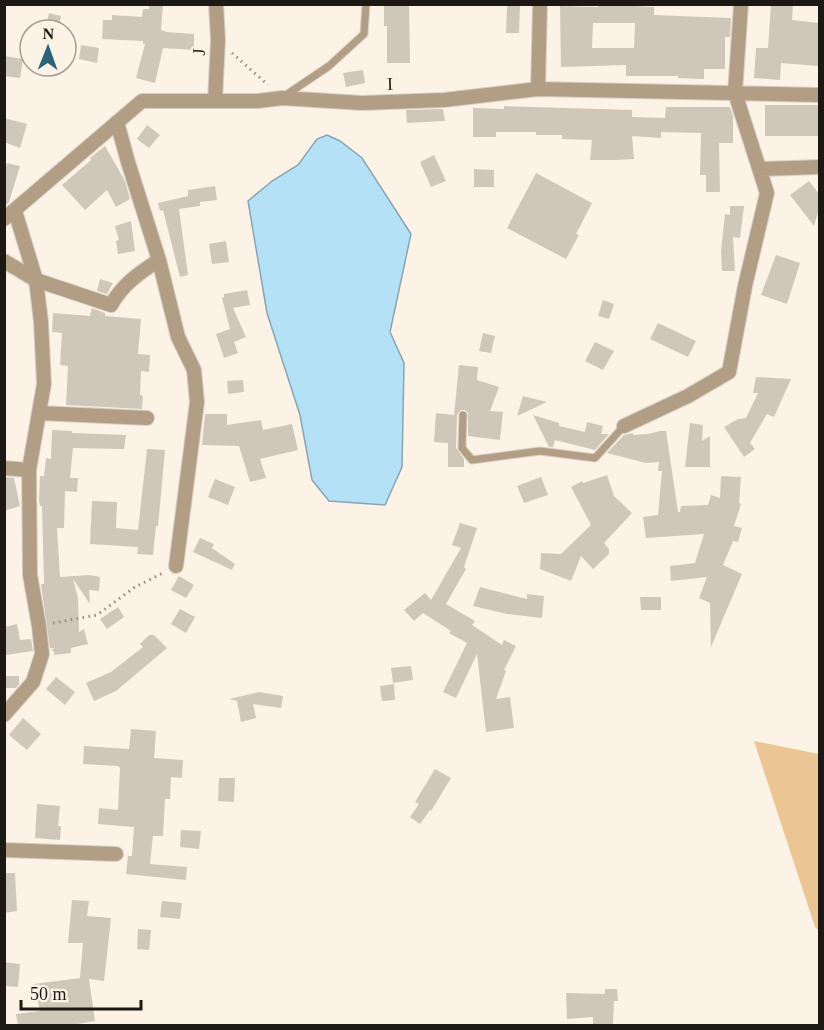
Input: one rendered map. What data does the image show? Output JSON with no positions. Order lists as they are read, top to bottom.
{
  "streets": {
    "street": ["J", "I"]
  },
  "crossings": [
    ["J", "I"]
  ],
  "scale_bar": "50 m",
  "north": "top"
}
